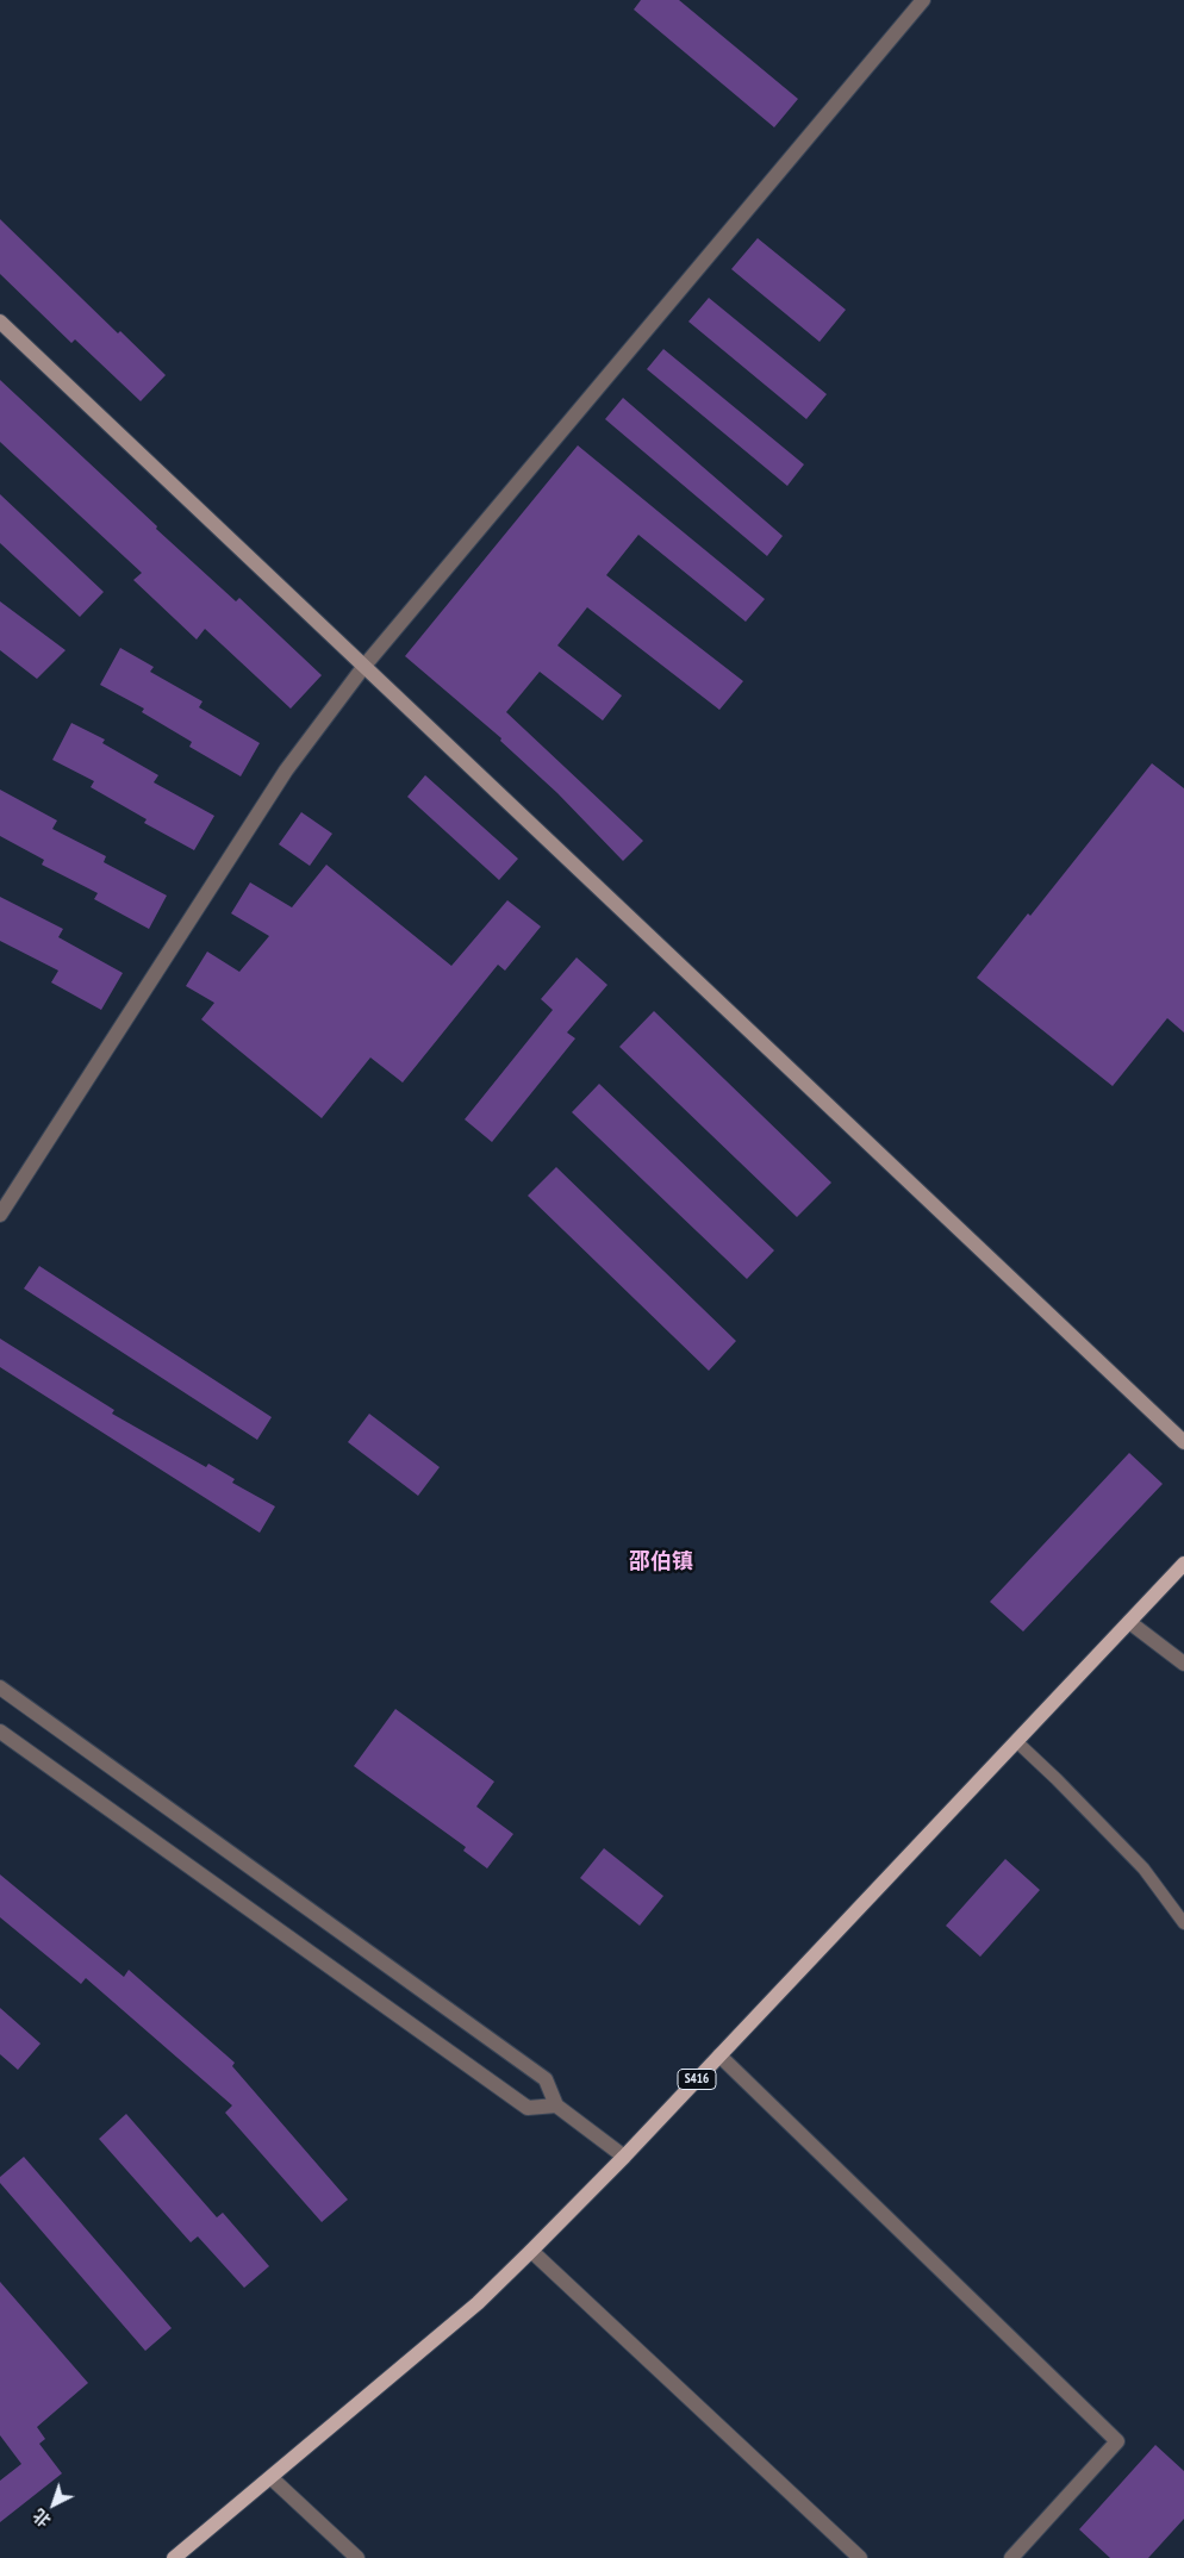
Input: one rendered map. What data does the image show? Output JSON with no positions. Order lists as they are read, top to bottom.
{
  "streets": {
    "main road": ["S416"]
  },
  "districts": ["邵伯镇"],
  "north": "bottom left"
}
